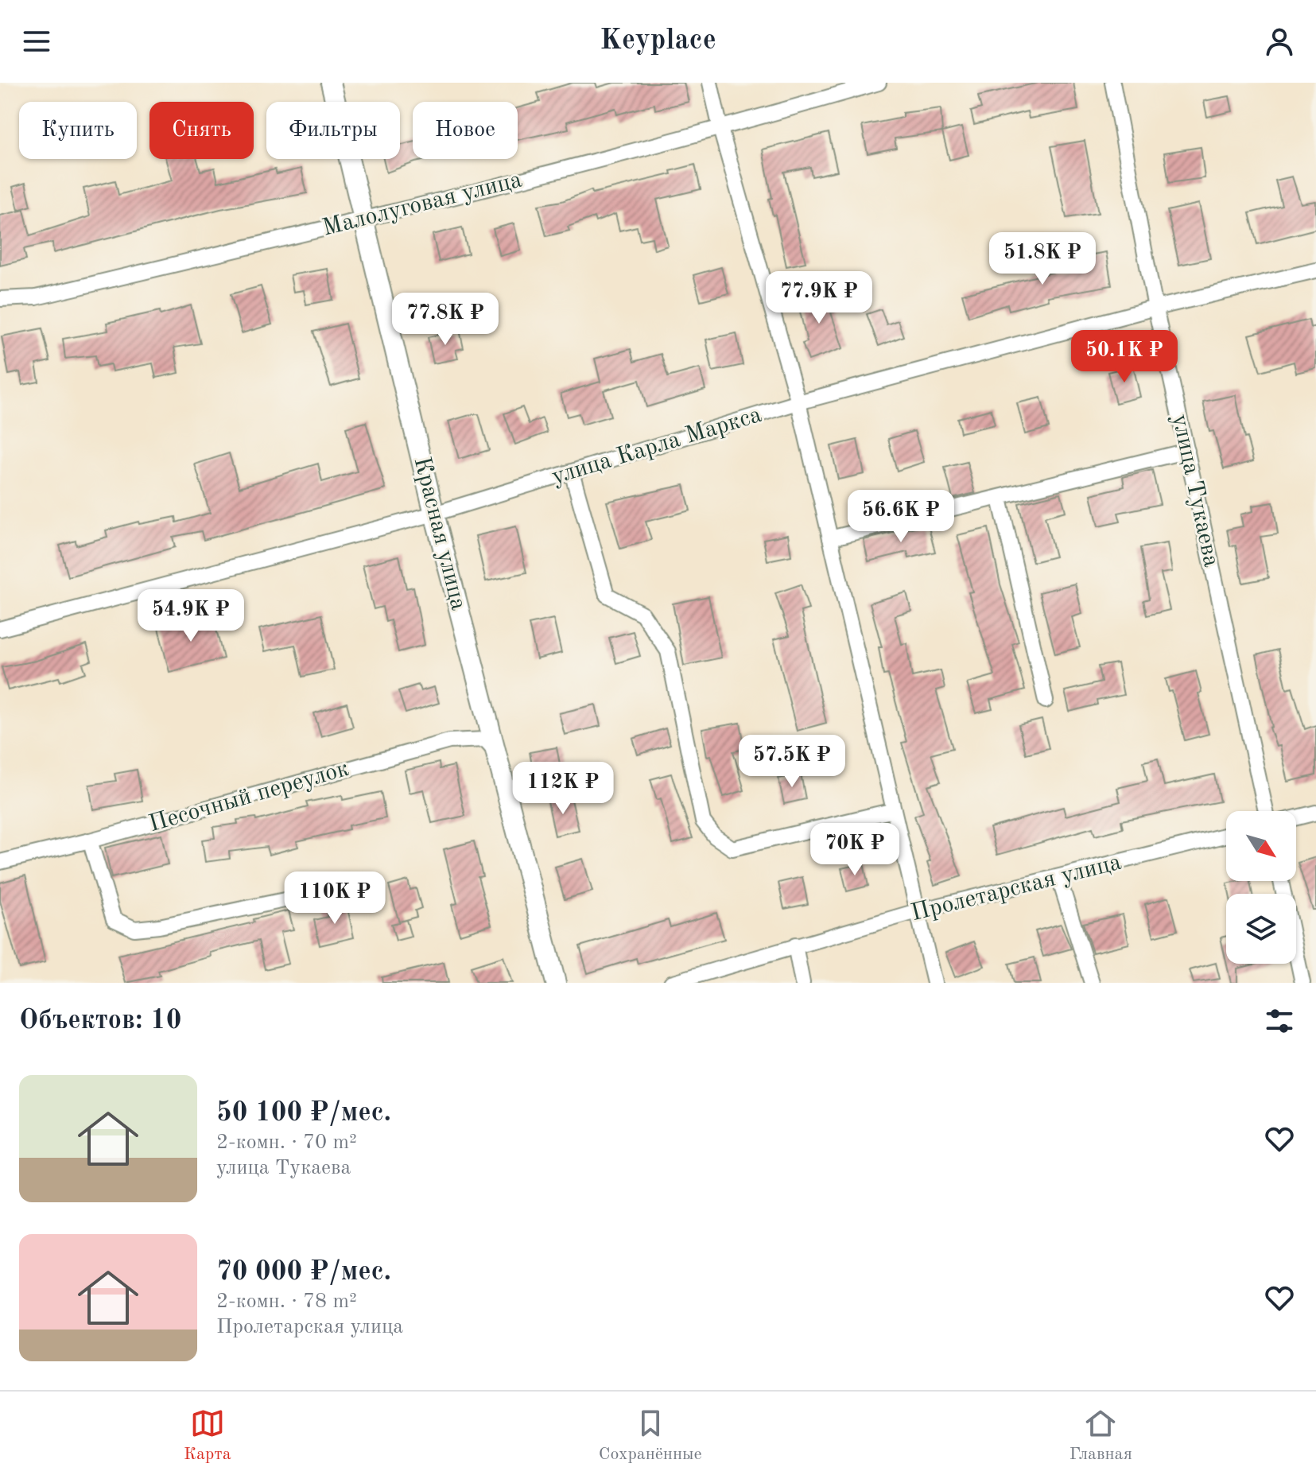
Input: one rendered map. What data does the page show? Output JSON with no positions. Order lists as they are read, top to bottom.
{
  "streets": {
    "street": [
      "Малолуговая улица",
      "улица Карла Маркса",
      "улица Тукаева",
      "Красная улица",
      "Песочный переулок",
      "Пролетарская улица"
    ]
  },
  "crossings": [
    ["Малолуговая улица", "Красная улица"],
    ["улица Карла Маркса", "улица Тукаева"],
    ["улица Карла Маркса", "Красная улица"],
    ["Красная улица", "Песочный переулок"]
  ],
  "north": "bottom right",
  "page": {
    "header": "Keyplace",
    "chip": [
      "Купить",
      "Снять",
      "Фильтры",
      "Новое"
    ],
    "price": [
      "51.8K ₽",
      "77.9K ₽",
      "77.8K ₽",
      "50.1K ₽",
      "56.6K ₽",
      "54.9K ₽",
      "57.5K ₽",
      "112K ₽",
      "70K ₽",
      "110K ₽"
    ],
    "heading": "Объектов: 10",
    "list": [
      {
        "name": "50 100 ₽/мес.",
        "note": "2-комн. · 70 m² · улица Тукаева"
      },
      {
        "name": "70 000 ₽/мес.",
        "note": "2-комн. · 78 m² · Пролетарская улица"
      }
    ],
    "tabs": ["Карта", "Сохранённые", "Главная"]
  }
}
